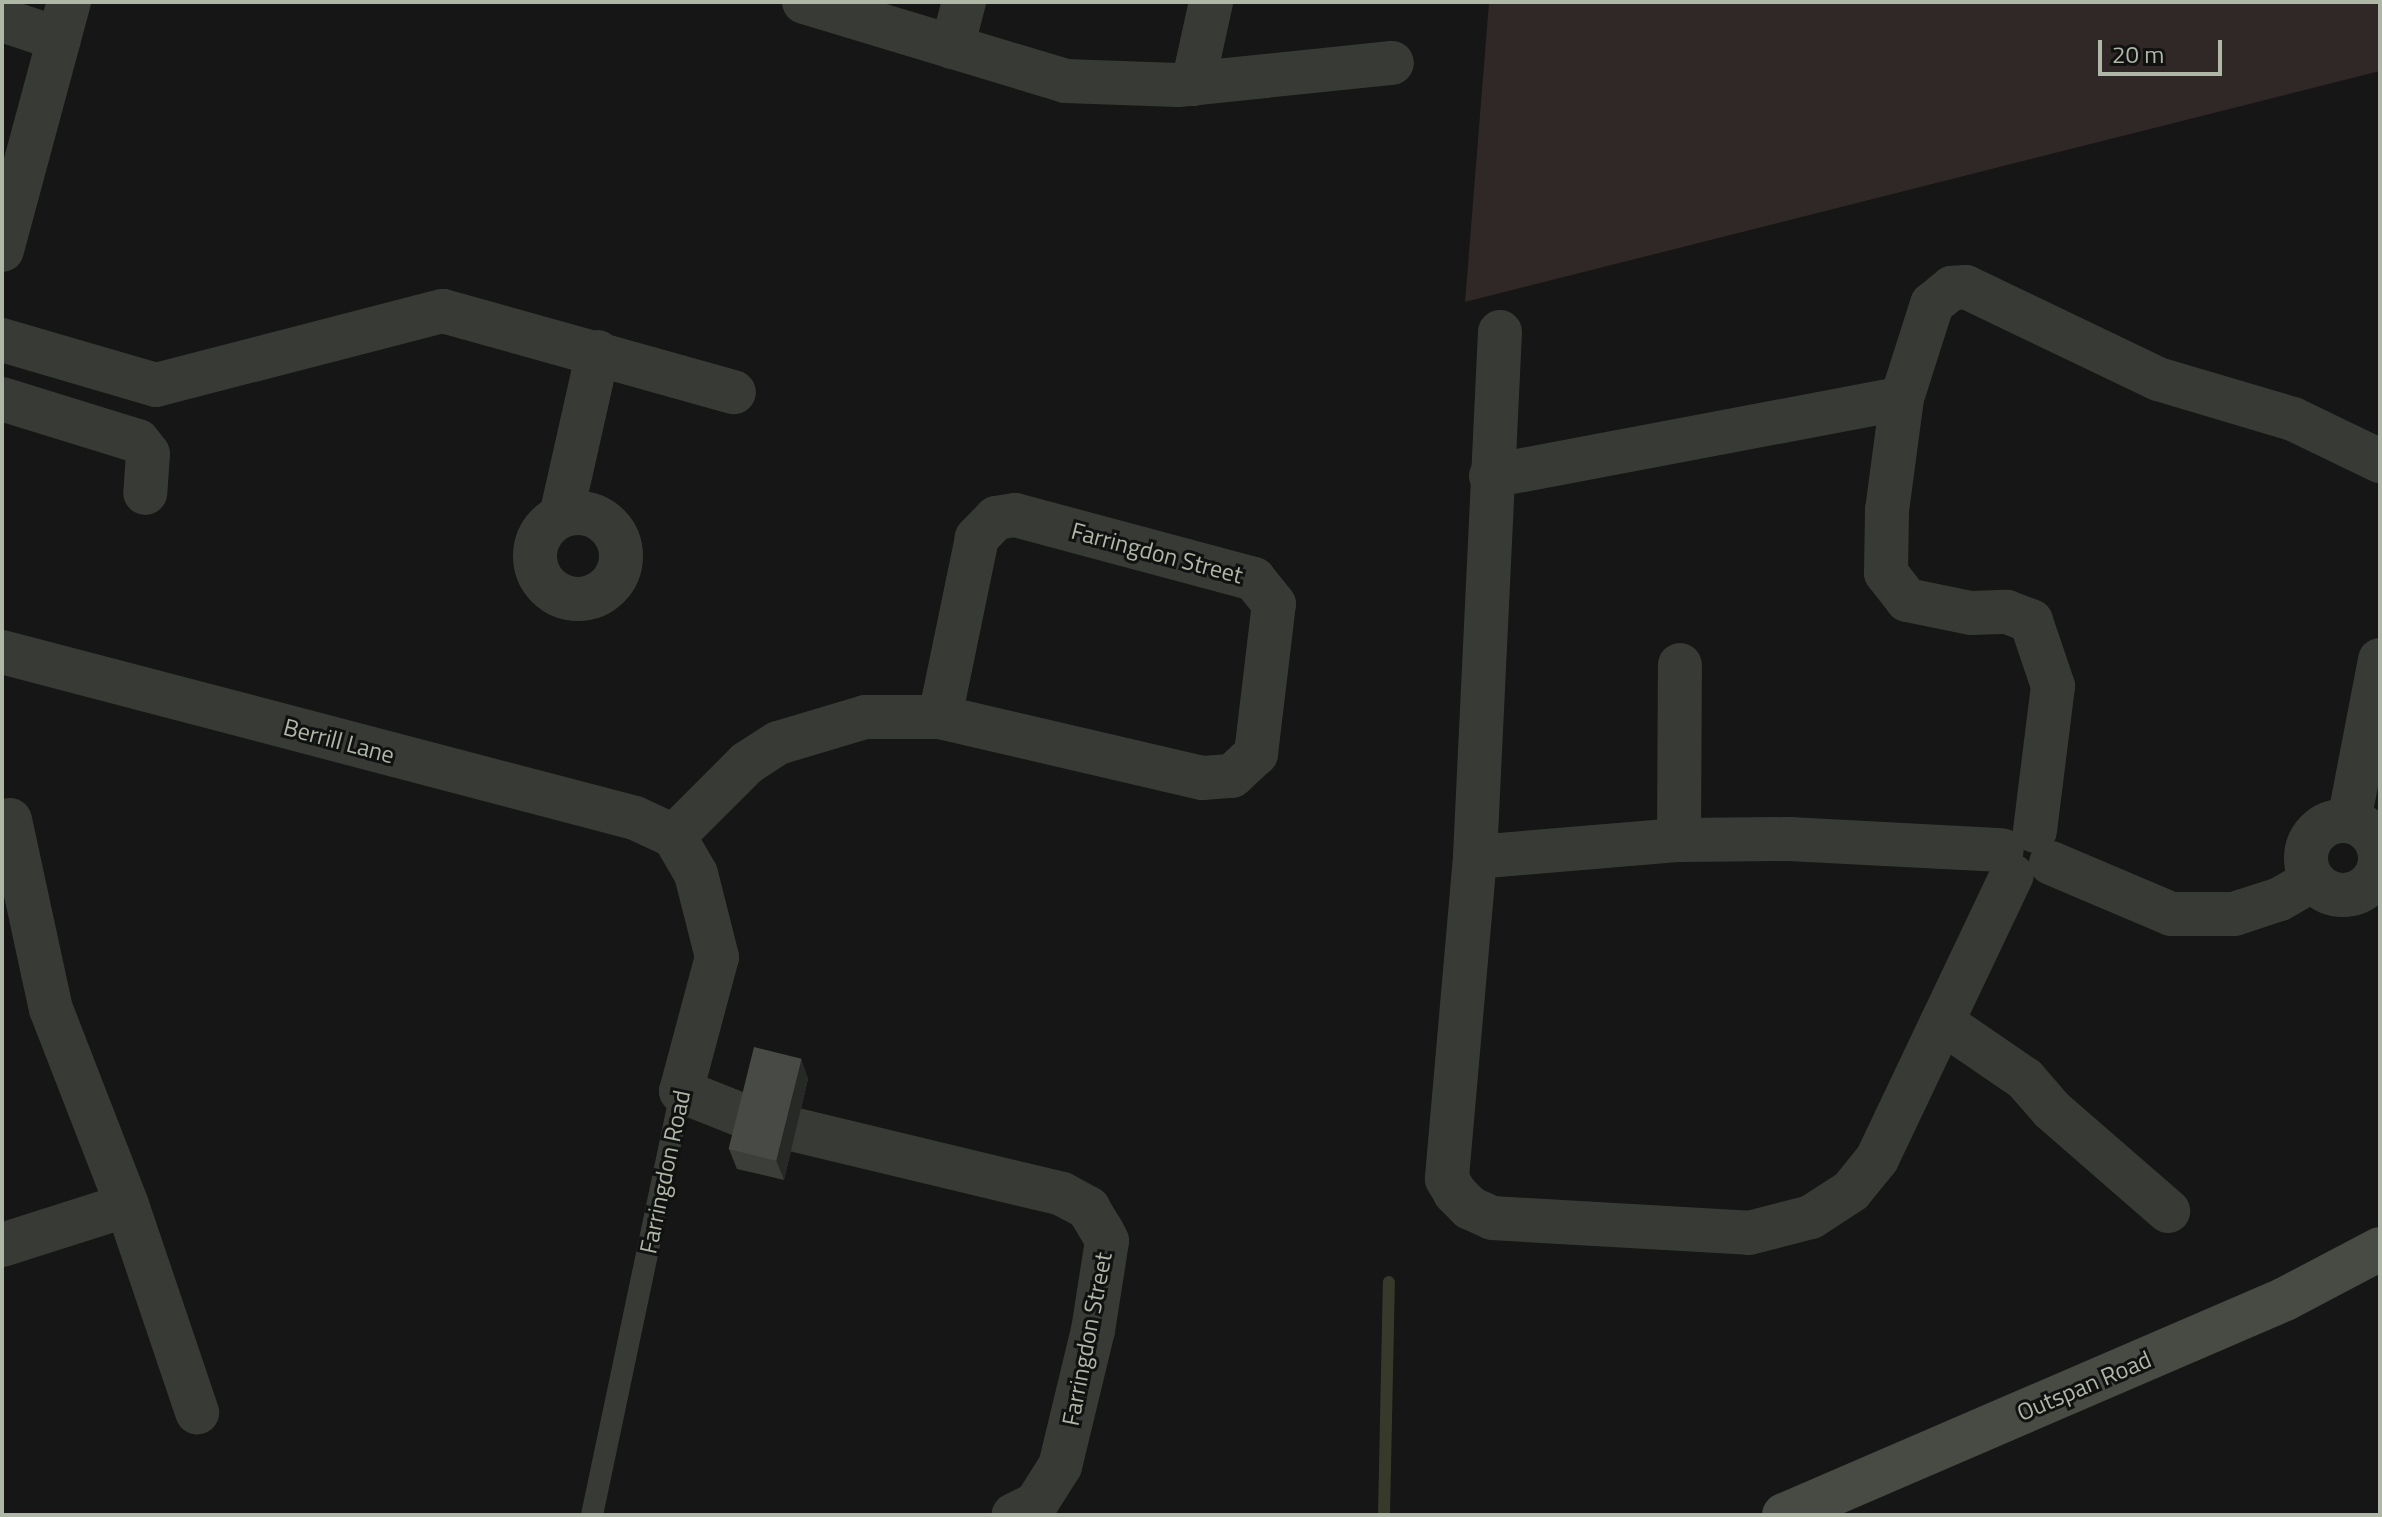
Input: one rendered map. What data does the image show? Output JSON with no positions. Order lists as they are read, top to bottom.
{
  "streets": {
    "street": [
      "Farringdon Street",
      "Berrill Lane",
      "Farringdon Road",
      "Outspan Road"
    ]
  },
  "crossings": [
    ["Farringdon Street", "Berrill Lane"],
    ["Farringdon Street", "Farringdon Road"],
    ["Berrill Lane", "Farringdon Road"]
  ],
  "scale_bar": "20 m"
}
